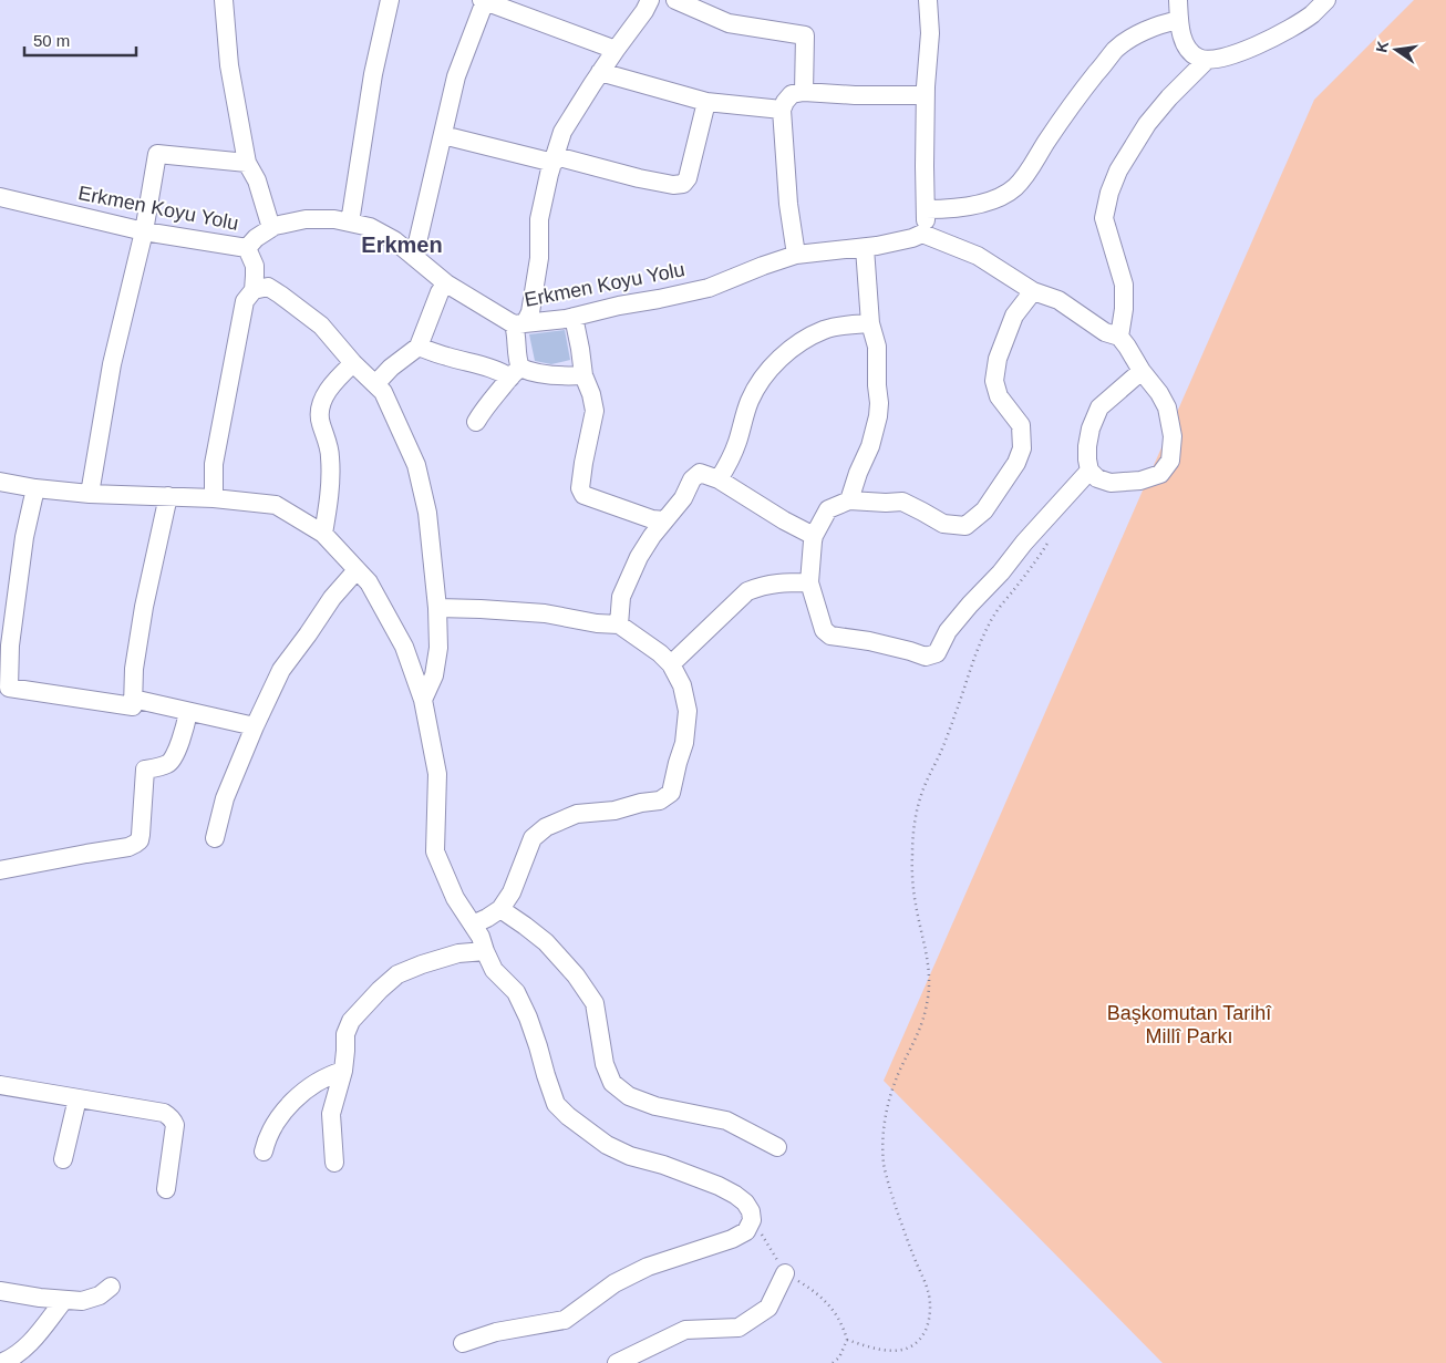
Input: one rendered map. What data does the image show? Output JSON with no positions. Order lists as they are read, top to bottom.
{
  "streets": {
    "street": ["Erkmen Koyu Yolu"]
  },
  "districts": ["Erkmen"],
  "parks": ["Başkomutan Tarihî Millî Parkı"],
  "scale_bar": "50 m",
  "north": "left"
}
